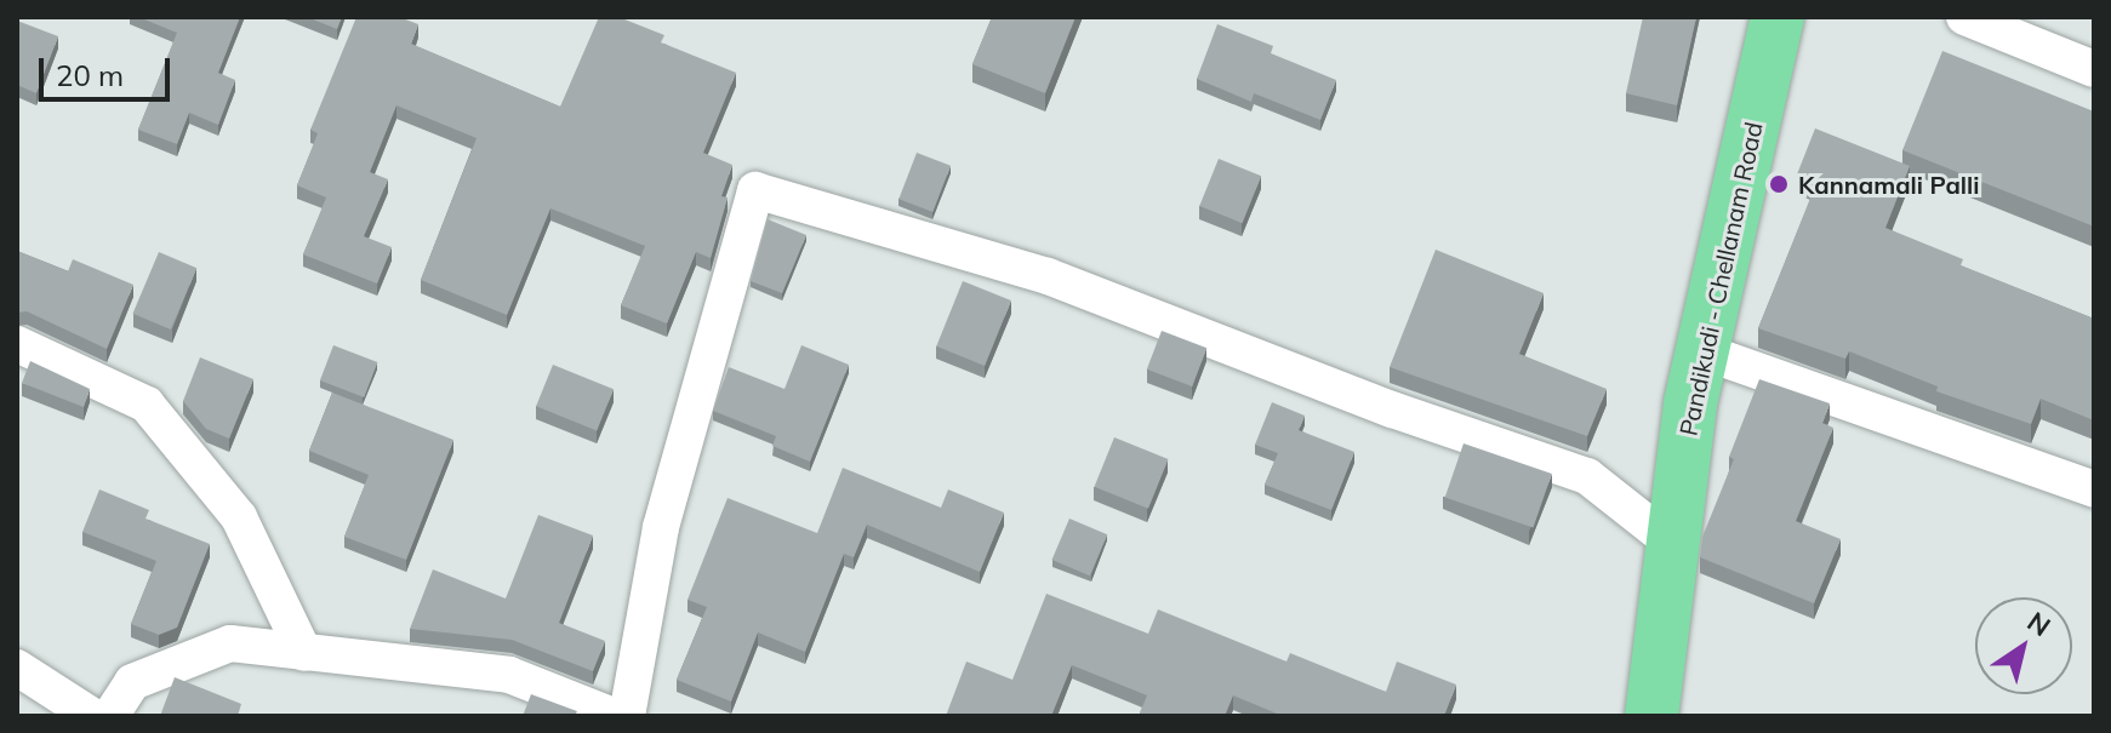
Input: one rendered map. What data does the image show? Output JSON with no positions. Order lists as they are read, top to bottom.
{
  "streets": {
    "main road": ["Pandikudi - Chellanam Road"]
  },
  "places": ["Kannamali Palli"],
  "scale_bar": "20 m",
  "north": "top right"
}
